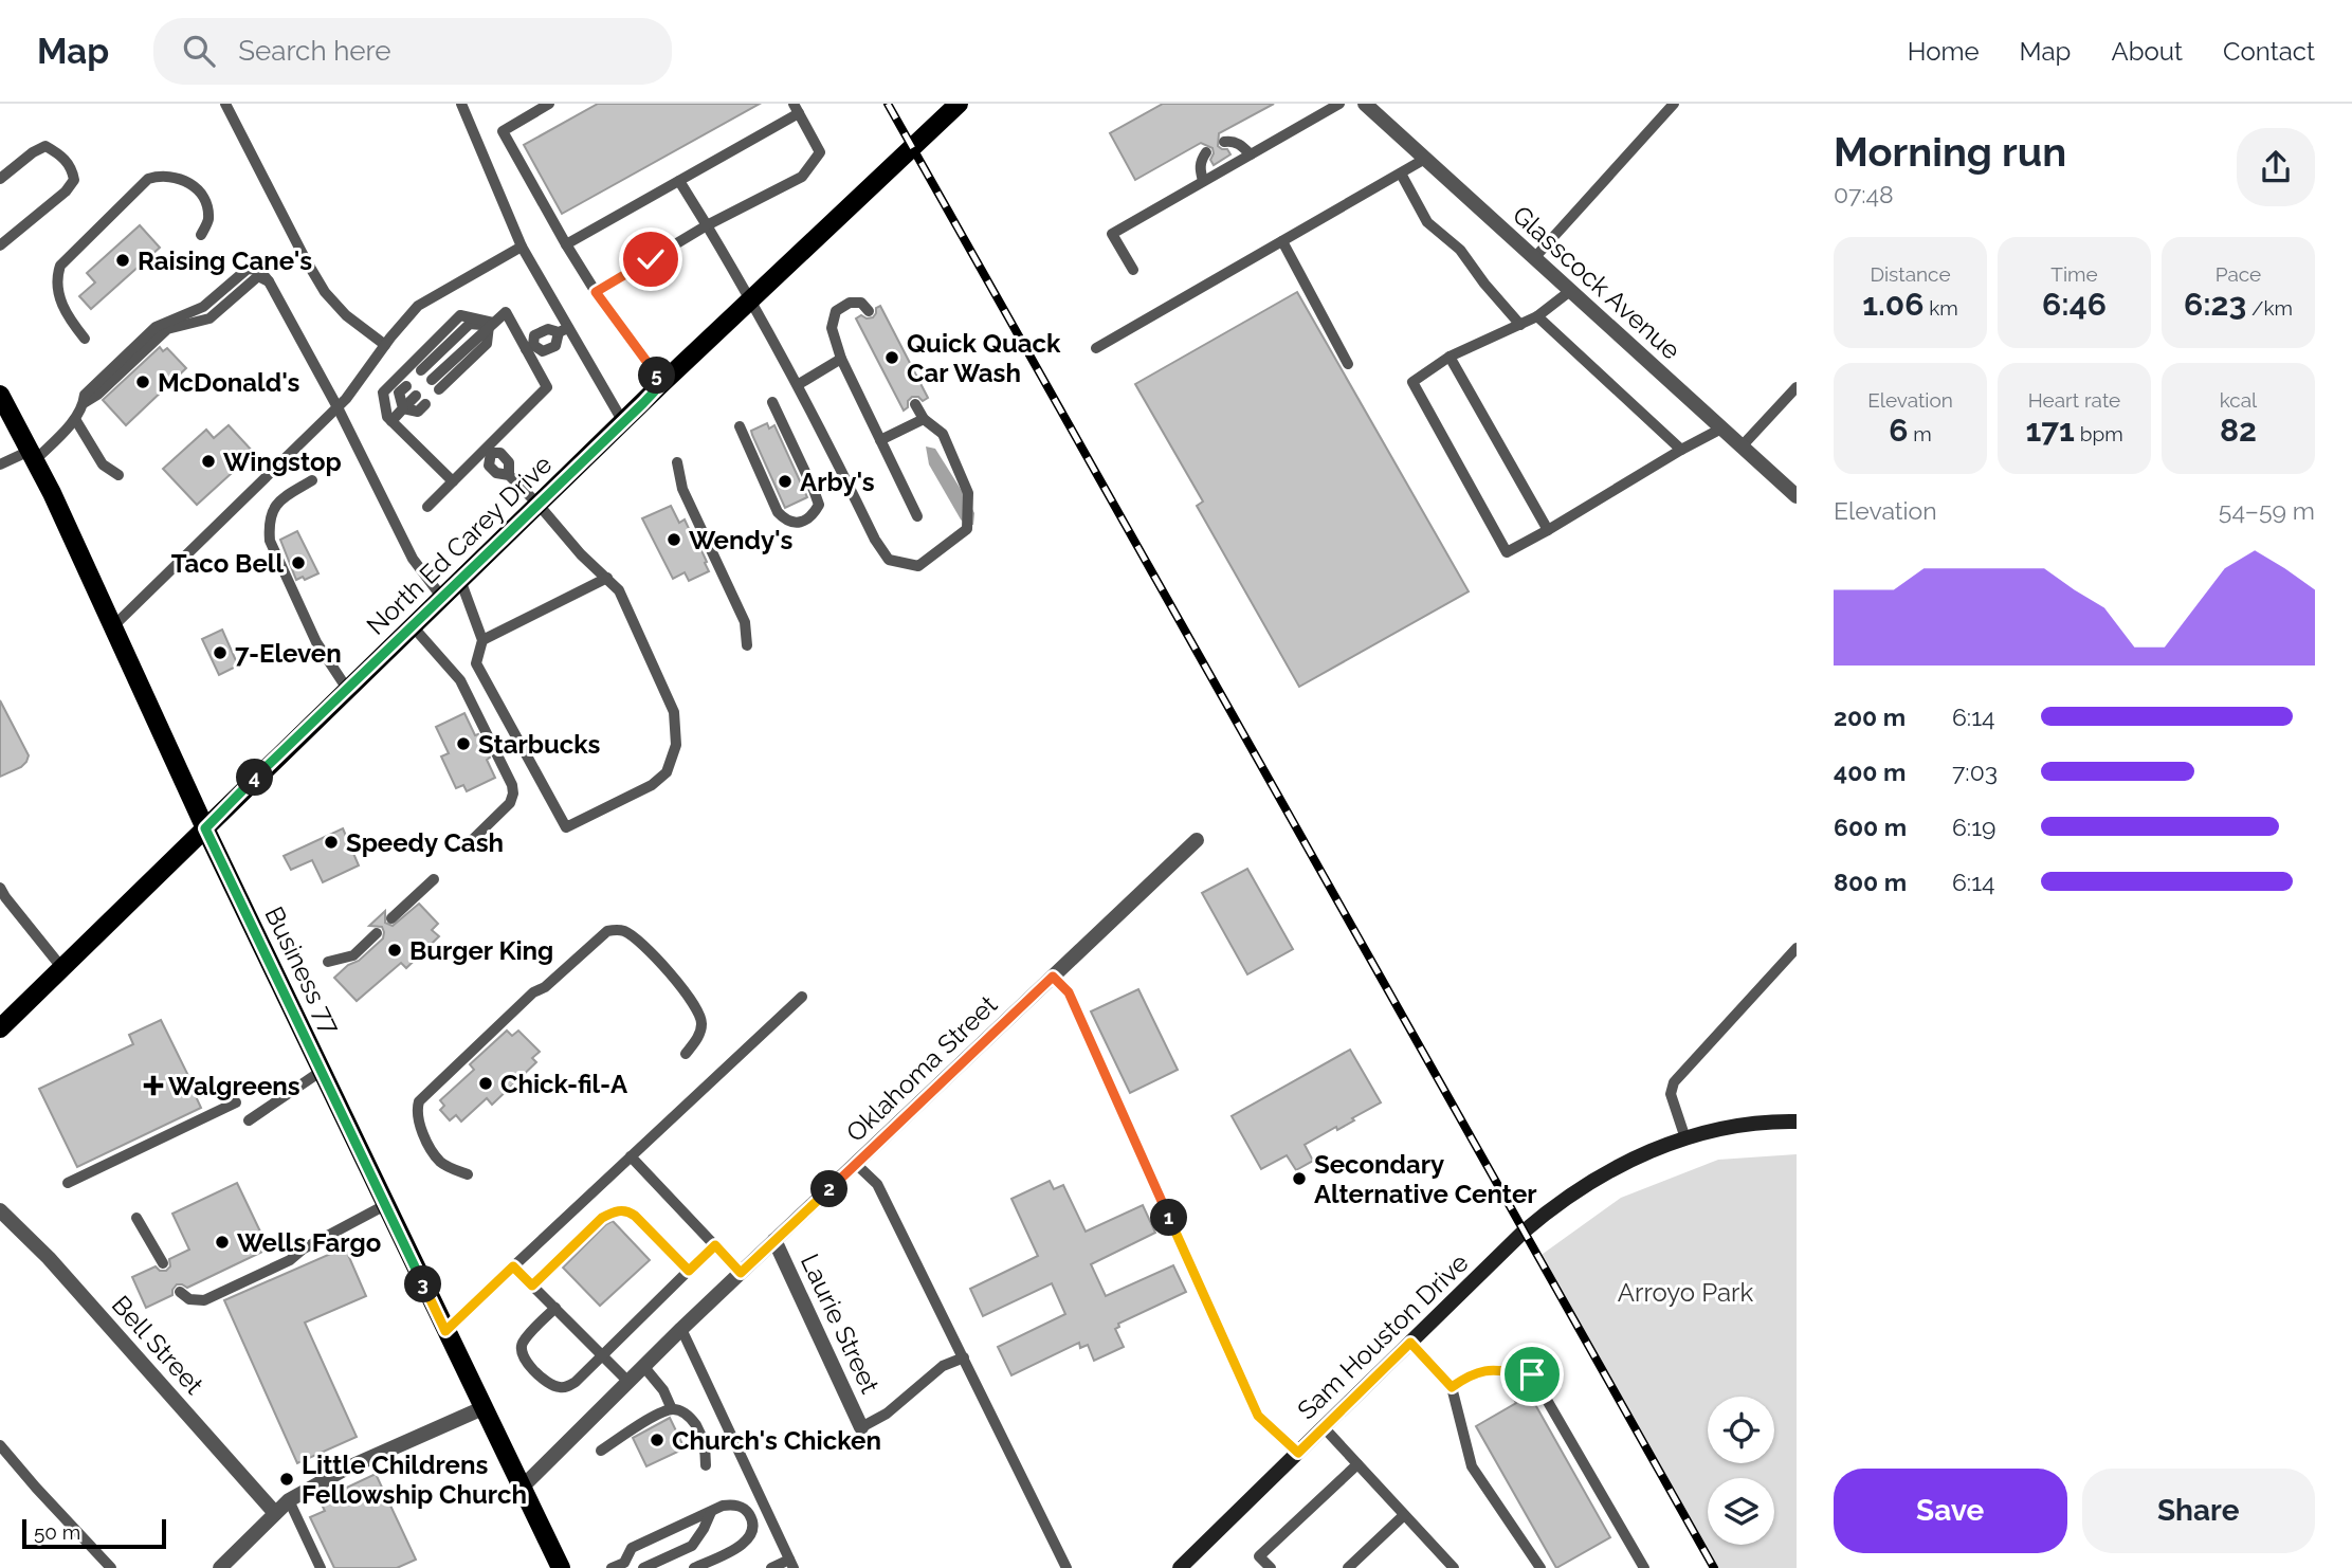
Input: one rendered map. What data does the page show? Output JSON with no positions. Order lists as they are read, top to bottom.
{
  "streets": {
    "main road": ["North Ed Carey Drive", "Business 77"],
    "street": [
      "Glasscock Avenue",
      "Oklahoma Street",
      "Laurie Street",
      "Sam Houston Drive",
      "Bell Street"
    ]
  },
  "crossings": [
    ["North Ed Carey Drive", "Business 77"],
    ["Business 77", "Oklahoma Street"],
    ["Oklahoma Street", "Laurie Street"]
  ],
  "parks": ["Arroyo Park"],
  "places": {
    "other": [
      "Raising Cane's",
      "Quick Quack Car Wash",
      "McDonald's",
      "Wingstop",
      "Arby's",
      "Wendy's",
      "Taco Bell",
      "7-Eleven",
      "Starbucks",
      "Speedy Cash",
      "Burger King",
      "Chick-fil-A",
      "Secondary Alternative Center",
      "Wells Fargo",
      "Church's Chicken",
      "Little Childrens Fellowship Church"
    ],
    "health": ["Walgreens"]
  },
  "scale_bar": "50 m",
  "page": {
    "header": "Map",
    "search": "Search here",
    "nav": [
      "Home",
      "Map",
      "About",
      "Contact"
    ],
    "heading": ["Morning run", "07:48"],
    "stats": [
      ["Distance", "1.06 km"],
      ["Time", "6:46"],
      ["Pace", "6:23 /km"],
      ["Elevation", "6 m"],
      ["Heart rate", "171 bpm"],
      ["kcal", "82"]
    ],
    "pins": [
      "5",
      "4",
      "2",
      "1",
      "3"
    ],
    "chart": ["Elevation", "54–59 m"],
    "list": [
      {
        "name": "200 m",
        "note": "6:14"
      },
      {
        "name": "400 m",
        "note": "7:03"
      },
      {
        "name": "600 m",
        "note": "6:19"
      },
      {
        "name": "800 m",
        "note": "6:14"
      }
    ],
    "buttons": ["Save", "Share"],
    "scale": "50 m"
  }
}
